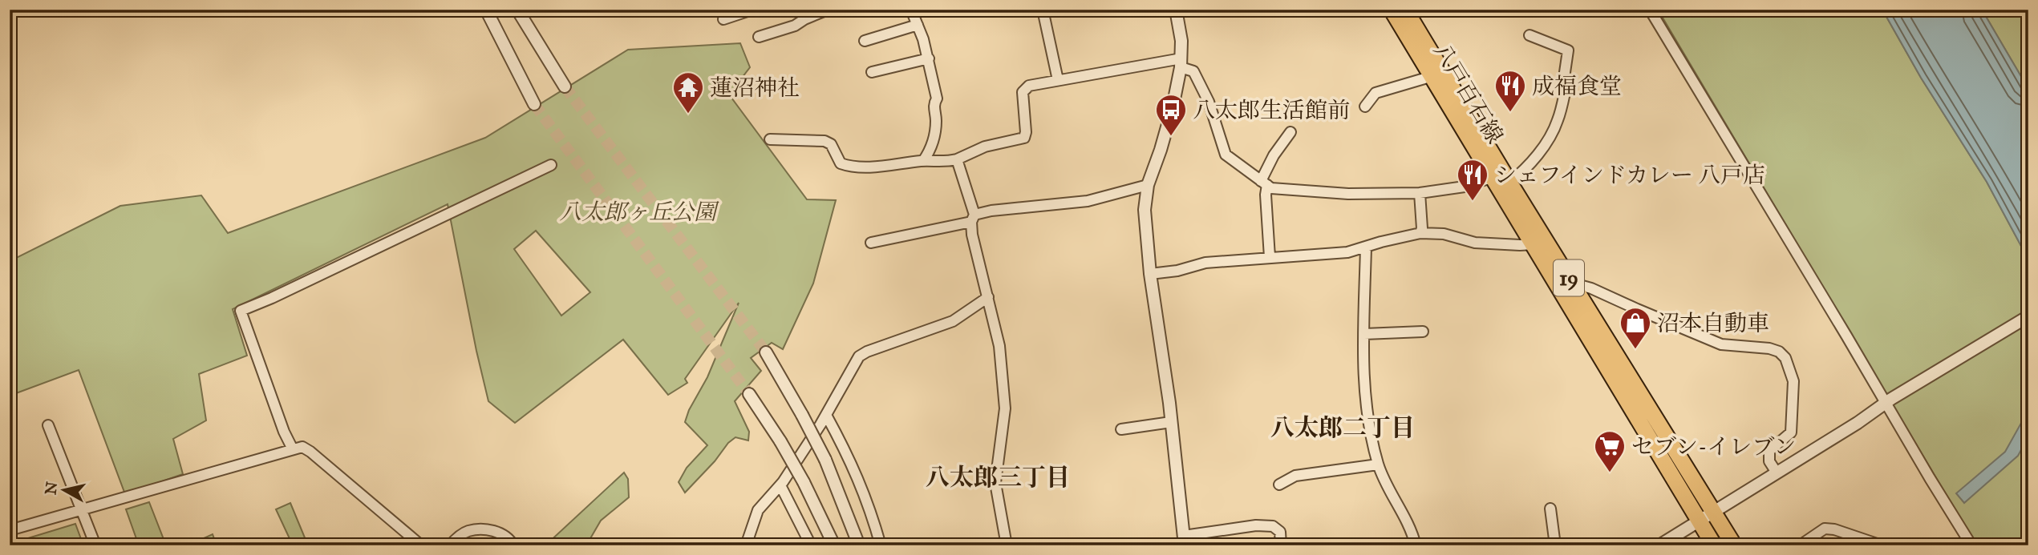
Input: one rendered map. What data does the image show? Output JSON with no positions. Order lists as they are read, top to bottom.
{
  "streets": {
    "main road": ["八戸百石線", "19"]
  },
  "districts": ["八太郎二丁目", "八太郎三丁目"],
  "parks": ["八太郎ヶ丘公園"],
  "places": {
    "restaurant": ["成福食堂", "シェフインドカレー 八戸店"],
    "temple": ["蓮沼神社"],
    "bus stop": ["八太郎生活館前"],
    "shop": ["沼本自動車"],
    "supermarket": ["セブン-イレブン"]
  },
  "north": "left"
}
